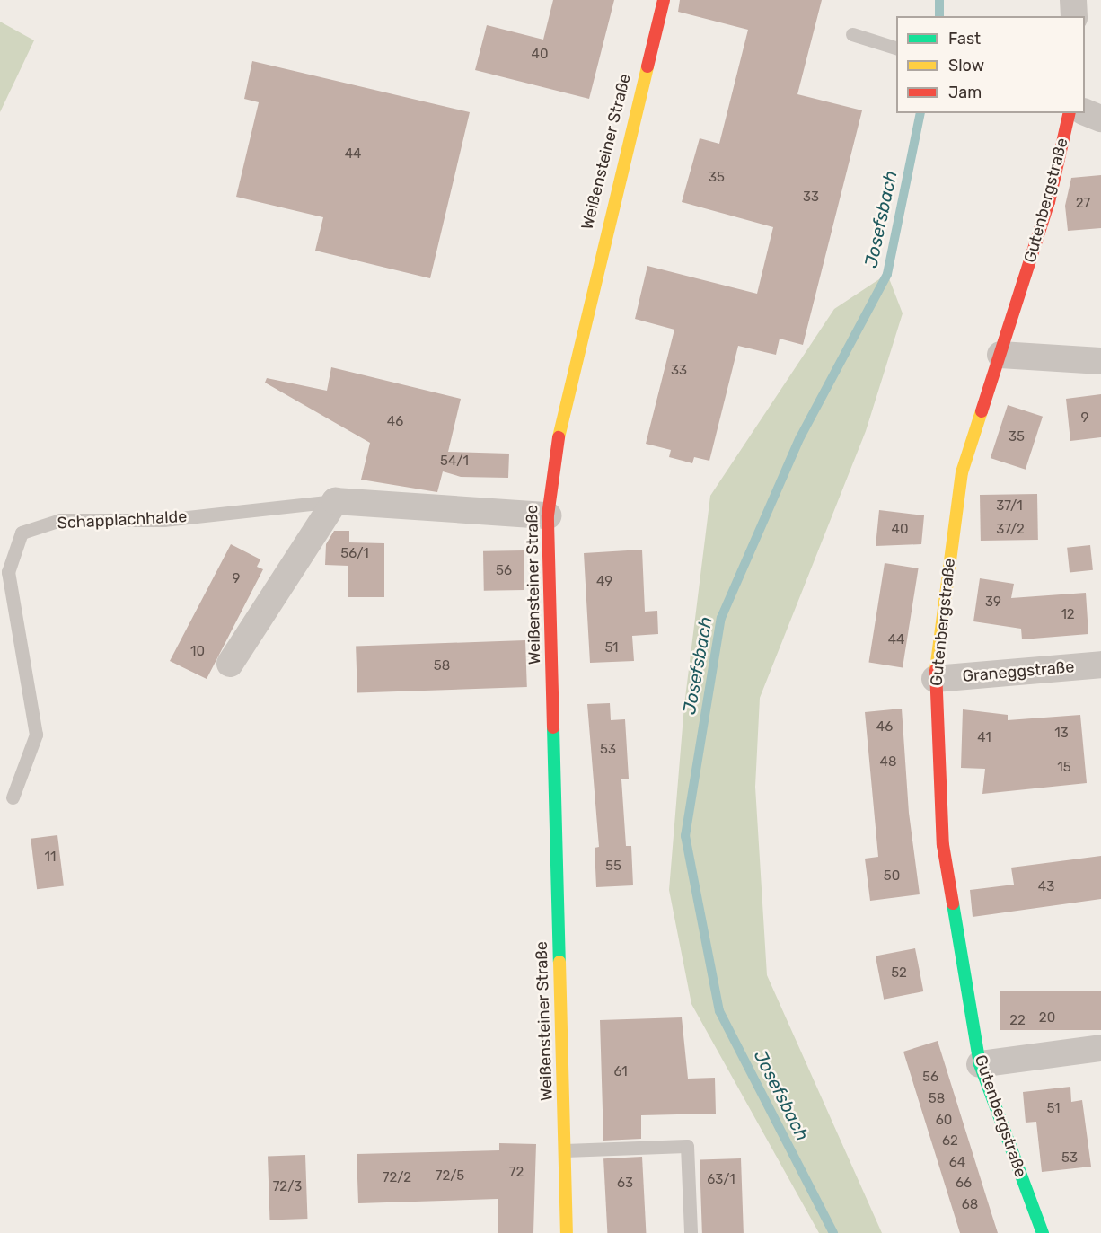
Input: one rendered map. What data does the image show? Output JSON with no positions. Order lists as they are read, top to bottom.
{
  "streets": {
    "main road": ["Weißensteiner Straße", "Gutenbergstraße"],
    "street": ["Schapplachhalde", "Graneggstraße"]
  },
  "crossings": [
    ["Weißensteiner Straße", "Schapplachhalde"],
    ["Gutenbergstraße", "Graneggstraße"]
  ],
  "water": ["Josefsbach"],
  "house_numbers": [
    "40",
    "44",
    "35",
    "33",
    "27",
    "33",
    "9",
    "46",
    "35",
    "54/1",
    "37/1",
    "40",
    "37/2",
    "56/1",
    "56",
    "9",
    "49",
    "39",
    "12",
    "44",
    "51",
    "10",
    "58",
    "46",
    "13",
    "41",
    "53",
    "48",
    "15",
    "11",
    "55",
    "50",
    "43",
    "52",
    "20",
    "22",
    "61",
    "56",
    "58",
    "51",
    "60",
    "62",
    "53",
    "64",
    "72",
    "72/5",
    "72/2",
    "63/1",
    "63",
    "66",
    "72/3",
    "68"
  ],
  "legend": ["Fast", "Slow", "Jam"]
}
